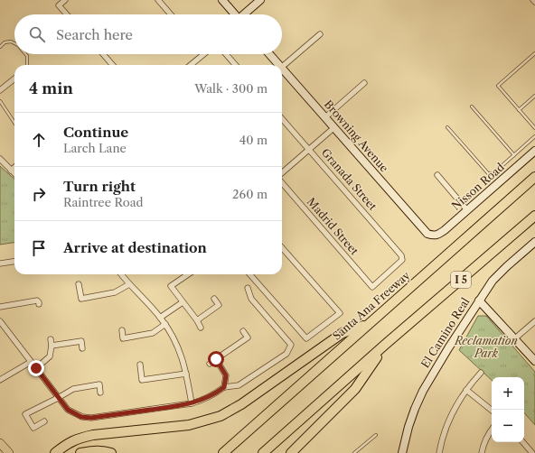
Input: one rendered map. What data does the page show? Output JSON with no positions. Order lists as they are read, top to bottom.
{
  "streets": {
    "highway": ["I 5", "Santa Ana Freeway"],
    "street": [
      "Browning Avenue",
      "Granada Street",
      "Nisson Road",
      "Madrid Street",
      "El Camino Real"
    ]
  },
  "crossings": [
    ["Browning Avenue", "Nisson Road"],
    ["Granada Street", "Madrid Street"]
  ],
  "parks": ["Reclamation Park"],
  "page": {
    "search": "Search here",
    "heading": ["4 min", "Walk · 300 m"],
    "list": [
      ["Continue", "Larch Lane", "40 m"],
      ["Turn right", "Raintree Road", "260 m"],
      "Arrive at destination"
    ],
    "map_buttons": ["+", "−"]
  }
}
